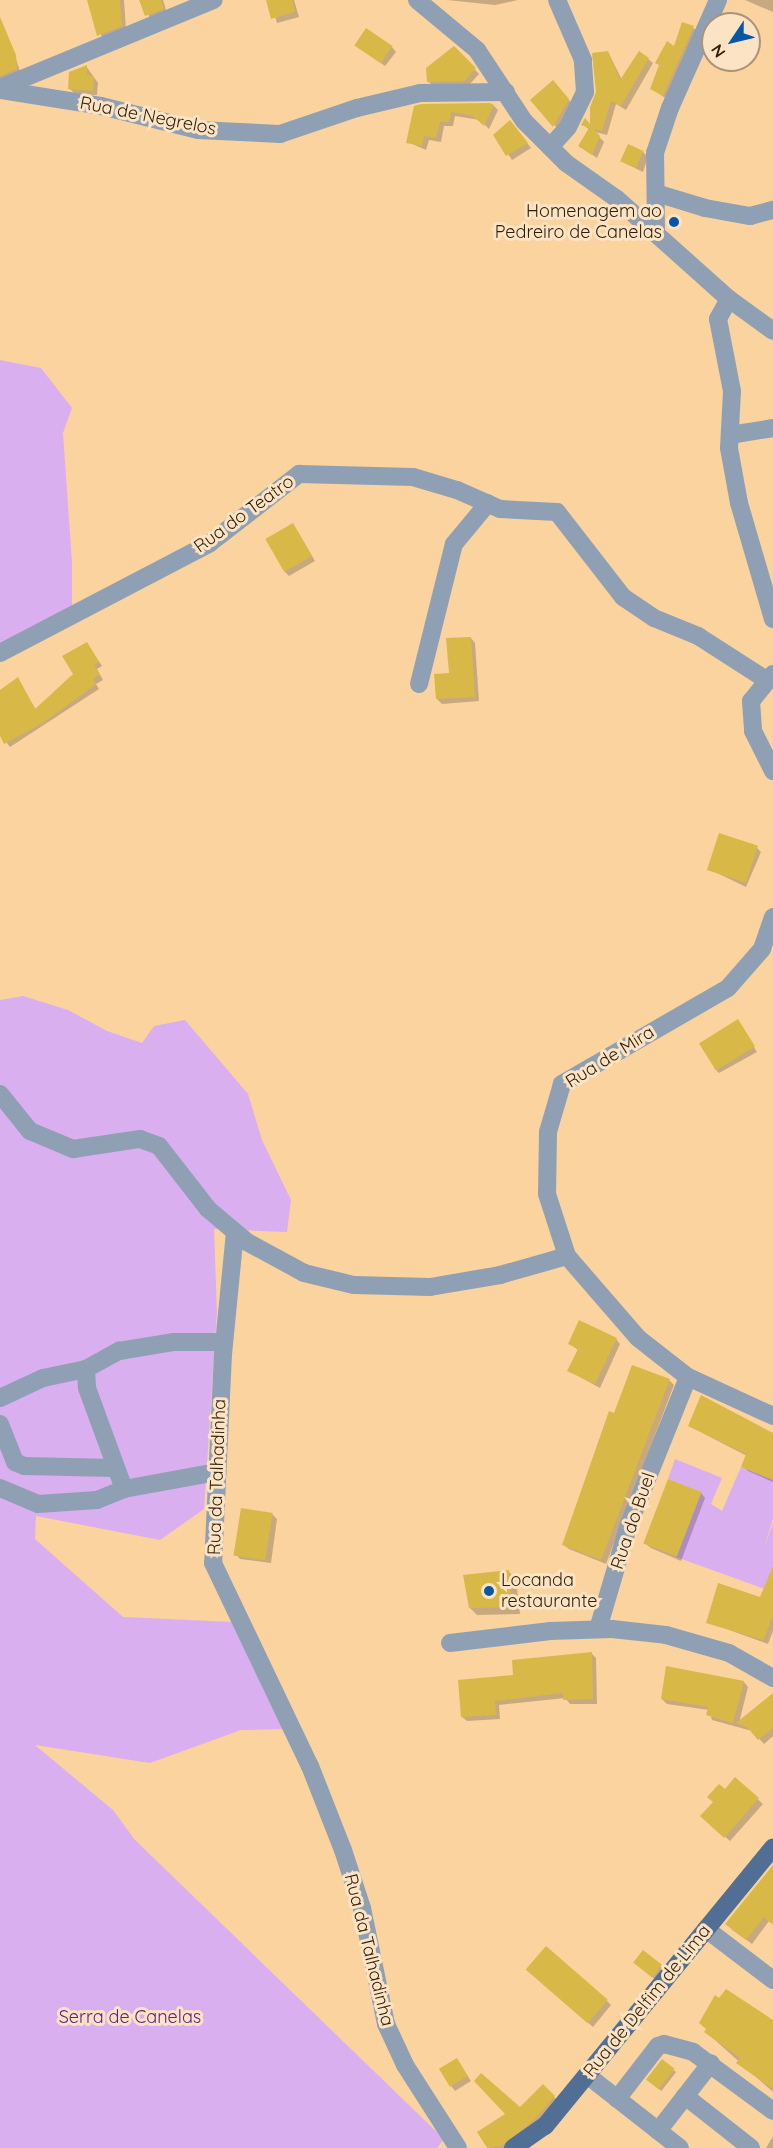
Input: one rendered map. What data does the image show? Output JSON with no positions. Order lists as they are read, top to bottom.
{
  "streets": {
    "main road": ["Rua de Delfim de Lima"],
    "street": [
      "Rua de Negrelos",
      "Rua do Teatro",
      "Rua de Mira",
      "Rua da Talhadinha",
      "Rua do Buel"
    ]
  },
  "crossings": [
    ["Rua de Mira", "Rua do Buel"]
  ],
  "parks": ["Serra de Canelas"],
  "places": ["Homenagem ao Pedreiro de Canelas", "Locanda restaurante"],
  "north": "bottom left"
}
